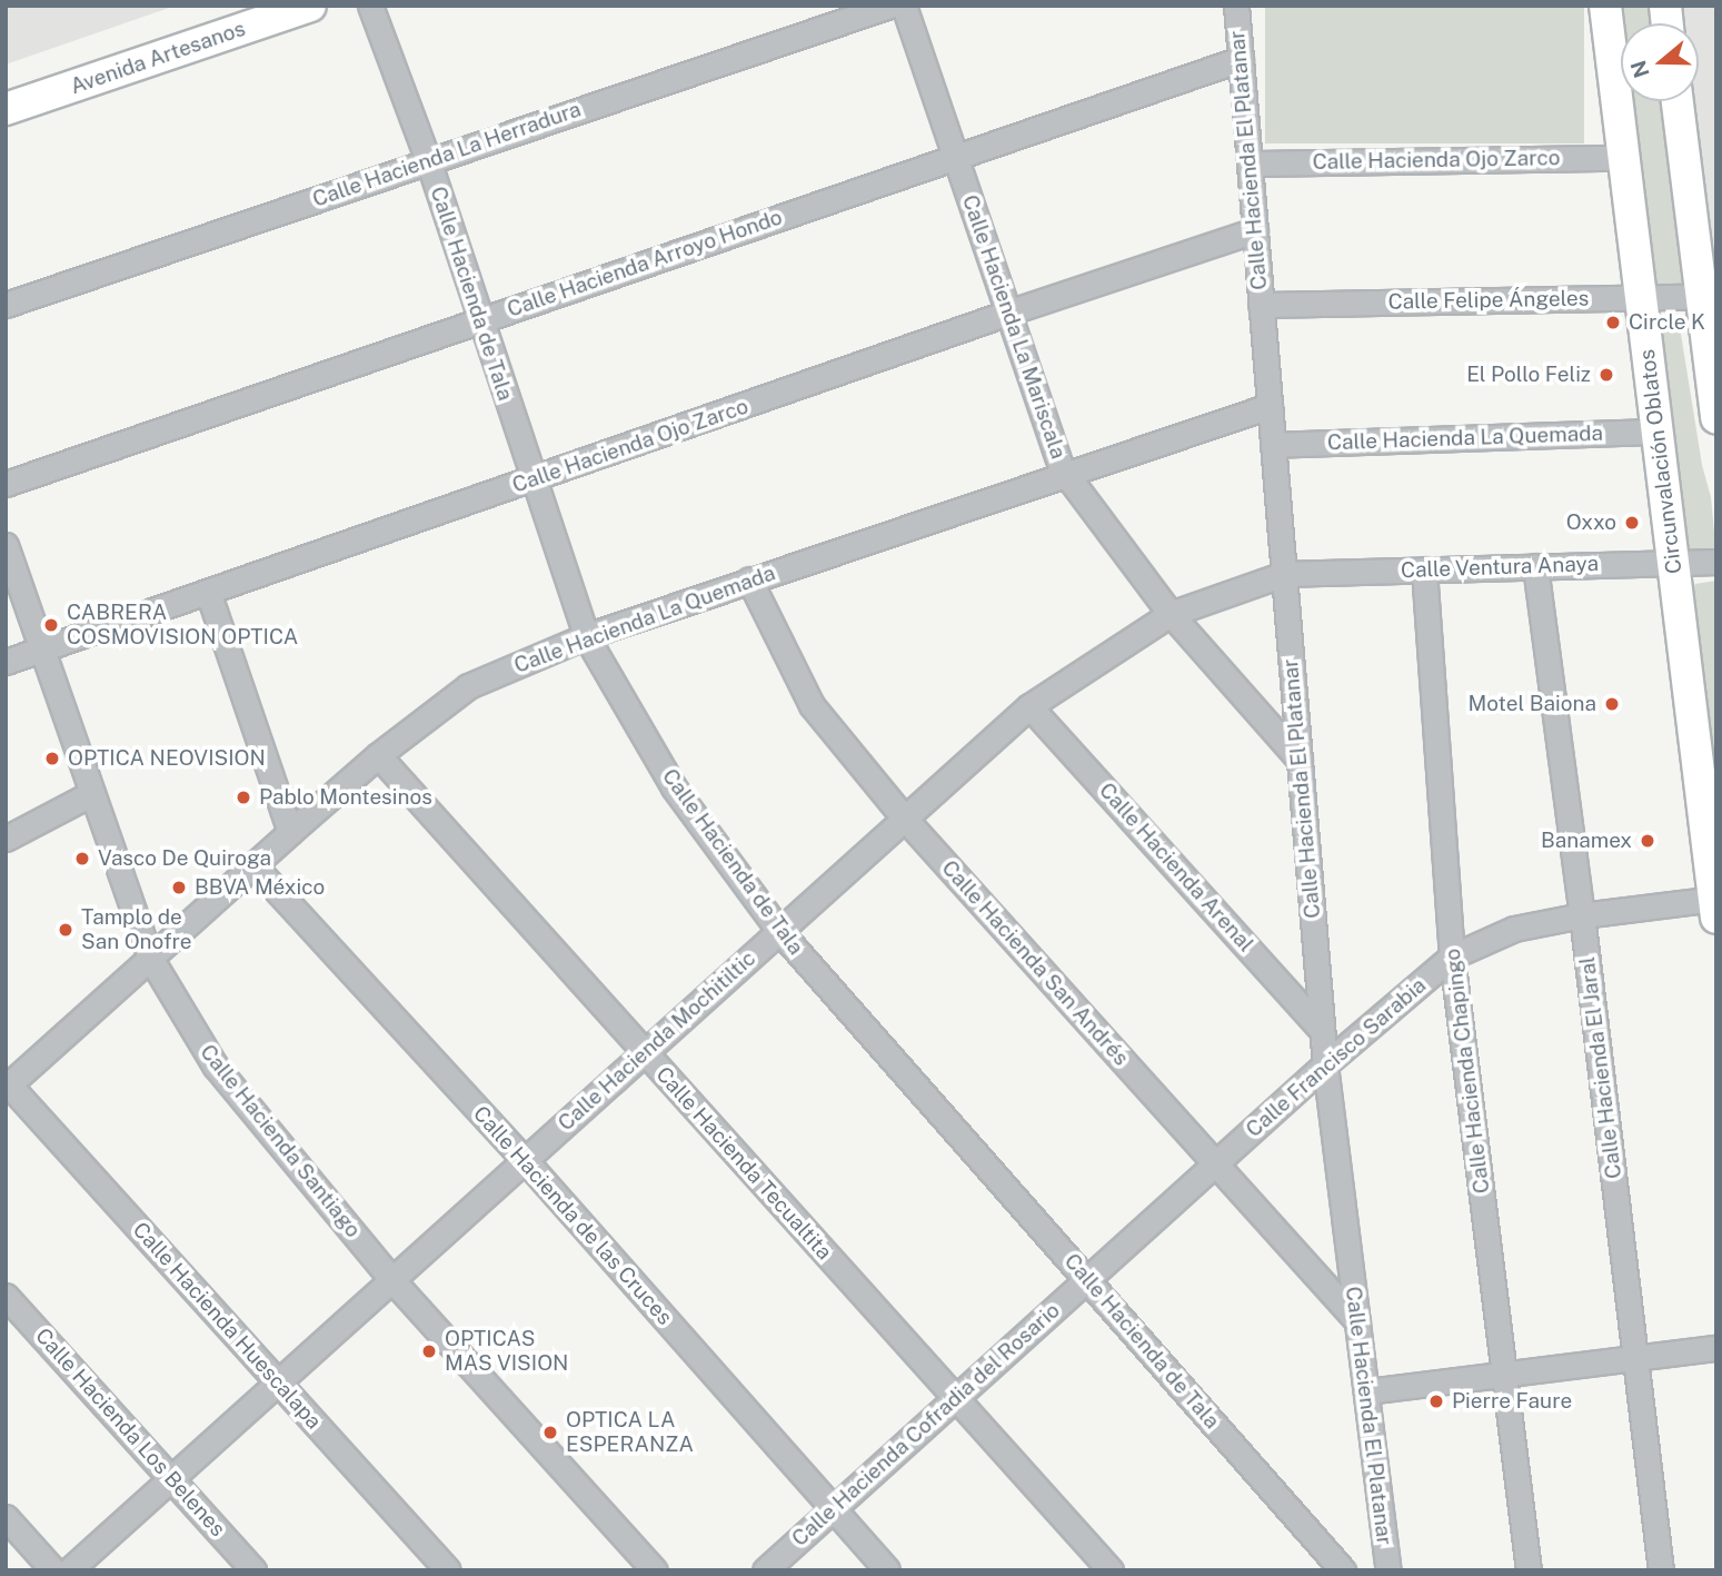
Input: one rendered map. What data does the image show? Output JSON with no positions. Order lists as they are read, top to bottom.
{
  "streets": {
    "main road": ["Avenida Artesanos", "Circunvalación Oblatos"],
    "street": [
      "Calle Hacienda La Herradura",
      "Calle Hacienda El Platanar",
      "Calle Hacienda Ojo Zarco",
      "Calle Hacienda Arroyo Hondo",
      "Calle Hacienda de Tala",
      "Calle Felipe Ángeles",
      "Calle Hacienda La Mariscala",
      "Calle Hacienda La Quemada",
      "Calle Ventura Anaya",
      "Calle Hacienda Arenal",
      "Calle Hacienda San Andrés",
      "Calle Hacienda Mochitiltic",
      "Calle Francisco Sarabia",
      "Calle Hacienda El Jaral",
      "Calle Hacienda Chapingo",
      "Calle Hacienda Santiago",
      "Calle Hacienda Tecualtita",
      "Calle Hacienda de las Cruces",
      "Calle Hacienda Huescalapa",
      "Calle Hacienda Cofradia del Rosario",
      "Calle Hacienda Los Belenes"
    ]
  },
  "crossings": [
    ["Calle Hacienda La Herradura", "Calle Hacienda de Tala"],
    ["Calle Hacienda El Platanar", "Calle Hacienda Ojo Zarco"],
    ["Calle Hacienda El Platanar", "Calle Hacienda Arroyo Hondo"],
    ["Calle Hacienda El Platanar", "Calle Felipe Ángeles"],
    ["Calle Hacienda El Platanar", "Calle Hacienda La Mariscala"],
    ["Calle Hacienda El Platanar", "Calle Hacienda La Quemada"],
    ["Calle Hacienda El Platanar", "Calle Ventura Anaya"],
    ["Calle Hacienda El Platanar", "Calle Hacienda Arenal"],
    ["Calle Hacienda El Platanar", "Calle Hacienda San Andrés"],
    ["Calle Hacienda El Platanar", "Calle Hacienda Mochitiltic"],
    ["Calle Hacienda El Platanar", "Calle Francisco Sarabia"],
    ["Calle Hacienda Ojo Zarco", "Calle Hacienda de Tala"],
    ["Calle Hacienda Ojo Zarco", "Calle Hacienda La Mariscala"],
    ["Calle Hacienda Ojo Zarco", "Circunvalación Oblatos"],
    ["Calle Hacienda Ojo Zarco", "Calle Hacienda Santiago"],
    ["Calle Hacienda Arroyo Hondo", "Calle Hacienda de Tala"],
    ["Calle Hacienda Arroyo Hondo", "Calle Hacienda La Mariscala"],
    ["Calle Hacienda de Tala", "Calle Hacienda La Quemada"],
    ["Calle Hacienda de Tala", "Calle Hacienda Mochitiltic"],
    ["Calle Hacienda de Tala", "Calle Francisco Sarabia"],
    ["Calle Hacienda de Tala", "Calle Hacienda Cofradia del Rosario"],
    ["Calle Felipe Ángeles", "Circunvalación Oblatos"],
    ["Calle Hacienda La Mariscala", "Calle Hacienda La Quemada"],
    ["Calle Hacienda La Mariscala", "Calle Hacienda Mochitiltic"],
    ["Calle Hacienda La Quemada", "Circunvalación Oblatos"],
    ["Calle Hacienda La Quemada", "Calle Hacienda San Andrés"],
    ["Calle Hacienda La Quemada", "Calle Hacienda Santiago"],
    ["Calle Hacienda La Quemada", "Calle Hacienda Tecualtita"],
    ["Calle Hacienda La Quemada", "Calle Hacienda de las Cruces"],
    ["Calle Hacienda La Quemada", "Calle Hacienda Huescalapa"],
    ["Circunvalación Oblatos", "Calle Ventura Anaya"],
    ["Circunvalación Oblatos", "Calle Francisco Sarabia"],
    ["Calle Ventura Anaya", "Calle Hacienda Mochitiltic"],
    ["Calle Ventura Anaya", "Calle Hacienda El Jaral"],
    ["Calle Ventura Anaya", "Calle Hacienda Chapingo"],
    ["Calle Hacienda Arenal", "Calle Hacienda Mochitiltic"],
    ["Calle Hacienda San Andrés", "Calle Hacienda Mochitiltic"],
    ["Calle Hacienda San Andrés", "Calle Francisco Sarabia"],
    ["Calle Hacienda Mochitiltic", "Calle Hacienda Santiago"],
    ["Calle Hacienda Mochitiltic", "Calle Hacienda Tecualtita"],
    ["Calle Hacienda Mochitiltic", "Calle Hacienda de las Cruces"],
    ["Calle Hacienda Mochitiltic", "Calle Hacienda Huescalapa"],
    ["Calle Hacienda Mochitiltic", "Calle Hacienda Los Belenes"],
    ["Calle Francisco Sarabia", "Calle Hacienda El Jaral"],
    ["Calle Francisco Sarabia", "Calle Hacienda Chapingo"],
    ["Calle Francisco Sarabia", "Calle Hacienda Cofradia del Rosario"],
    ["Calle Hacienda Tecualtita", "Calle Hacienda Cofradia del Rosario"],
    ["Calle Hacienda de las Cruces", "Calle Hacienda Cofradia del Rosario"]
  ],
  "places": [
    "Circle K",
    "El Pollo Feliz",
    "Oxxo",
    "CABRERA COSMOVISION OPTICA",
    "Motel Baiona",
    "OPTICA NEOVISION",
    "Pablo Montesinos",
    "Banamex",
    "Vasco De Quiroga",
    "BBVA México",
    "Tamplo de San Onofre",
    "OPTICAS MAS VISION",
    "Pierre Faure",
    "OPTICA LA ESPERANZA"
  ],
  "north": "left"
}
